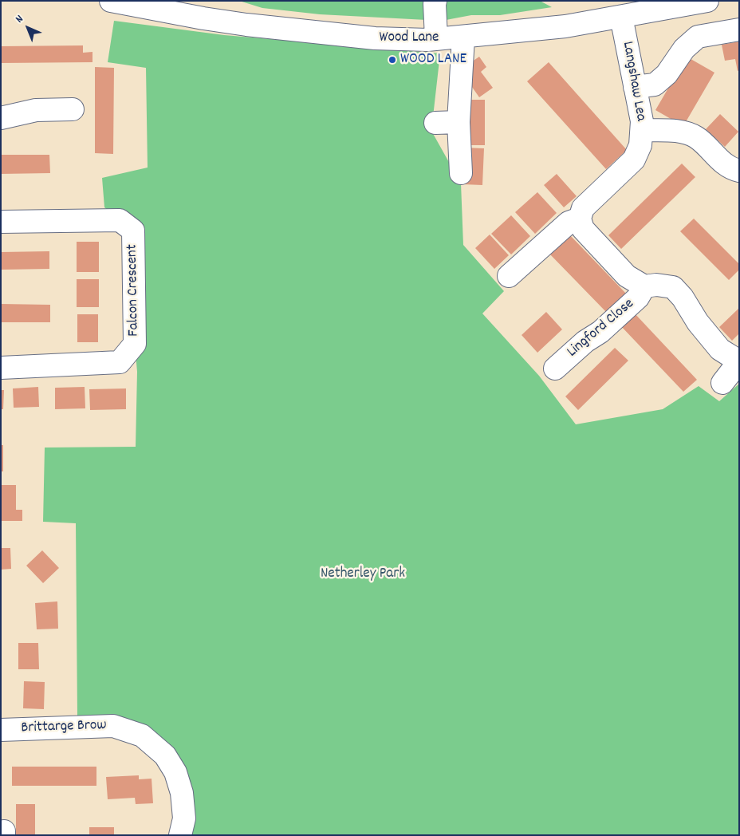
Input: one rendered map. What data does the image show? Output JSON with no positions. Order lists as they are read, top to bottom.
{
  "streets": {
    "street": [
      "Wood Lane",
      "Langshaw Lea",
      "Falcon Crescent",
      "Lingford Close",
      "Brittarge Brow"
    ]
  },
  "crossings": [
    ["Wood Lane", "Langshaw Lea"],
    ["Langshaw Lea", "Lingford Close"]
  ],
  "parks": ["Netherley Park"],
  "places": ["WOOD LANE"],
  "north": "top left"
}
